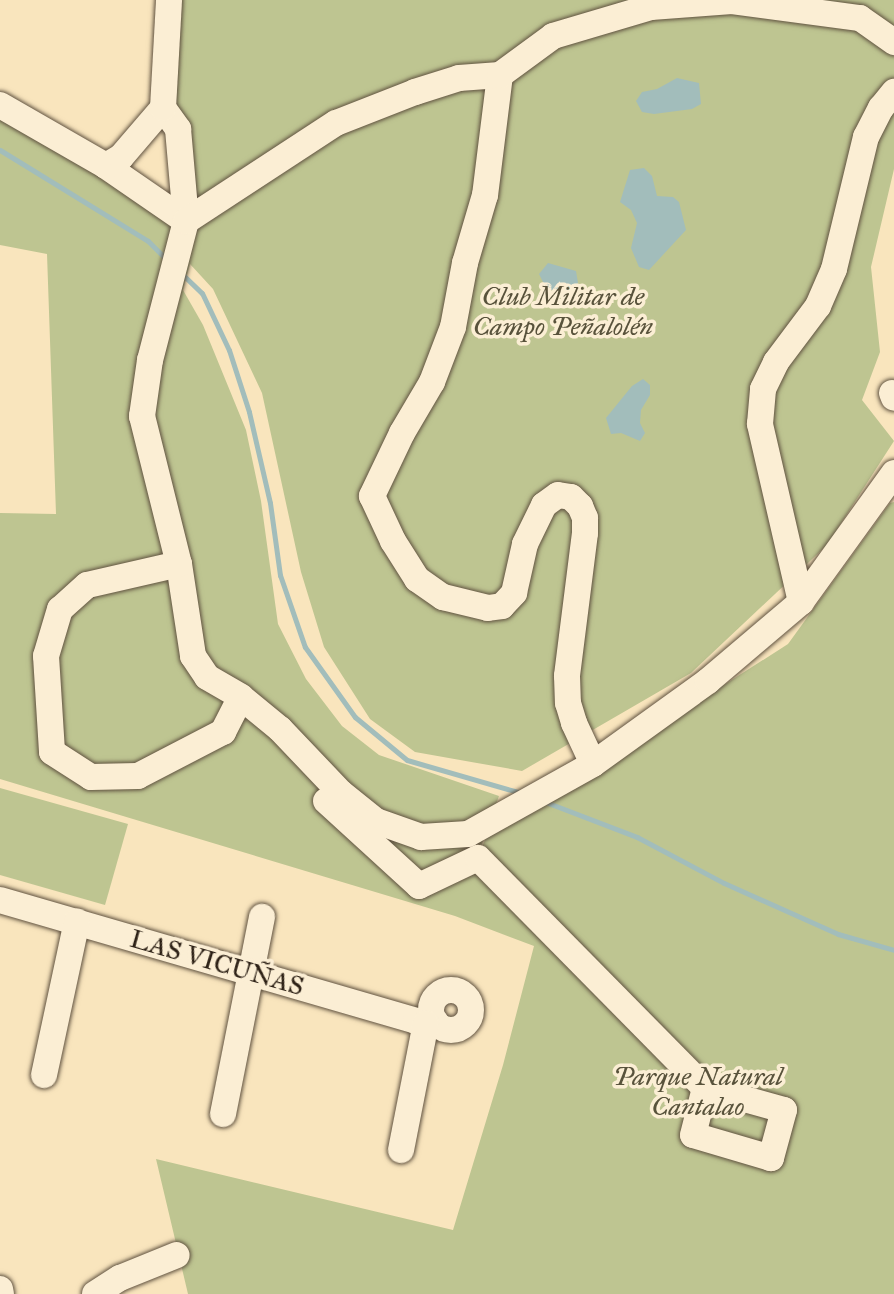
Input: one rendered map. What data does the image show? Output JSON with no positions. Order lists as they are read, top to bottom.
{
  "streets": {
    "street": ["LAS VICUÑAS"]
  },
  "parks": ["Club Militar de Campo Peñalolén", "Parque Natural Cantalao"]
}
